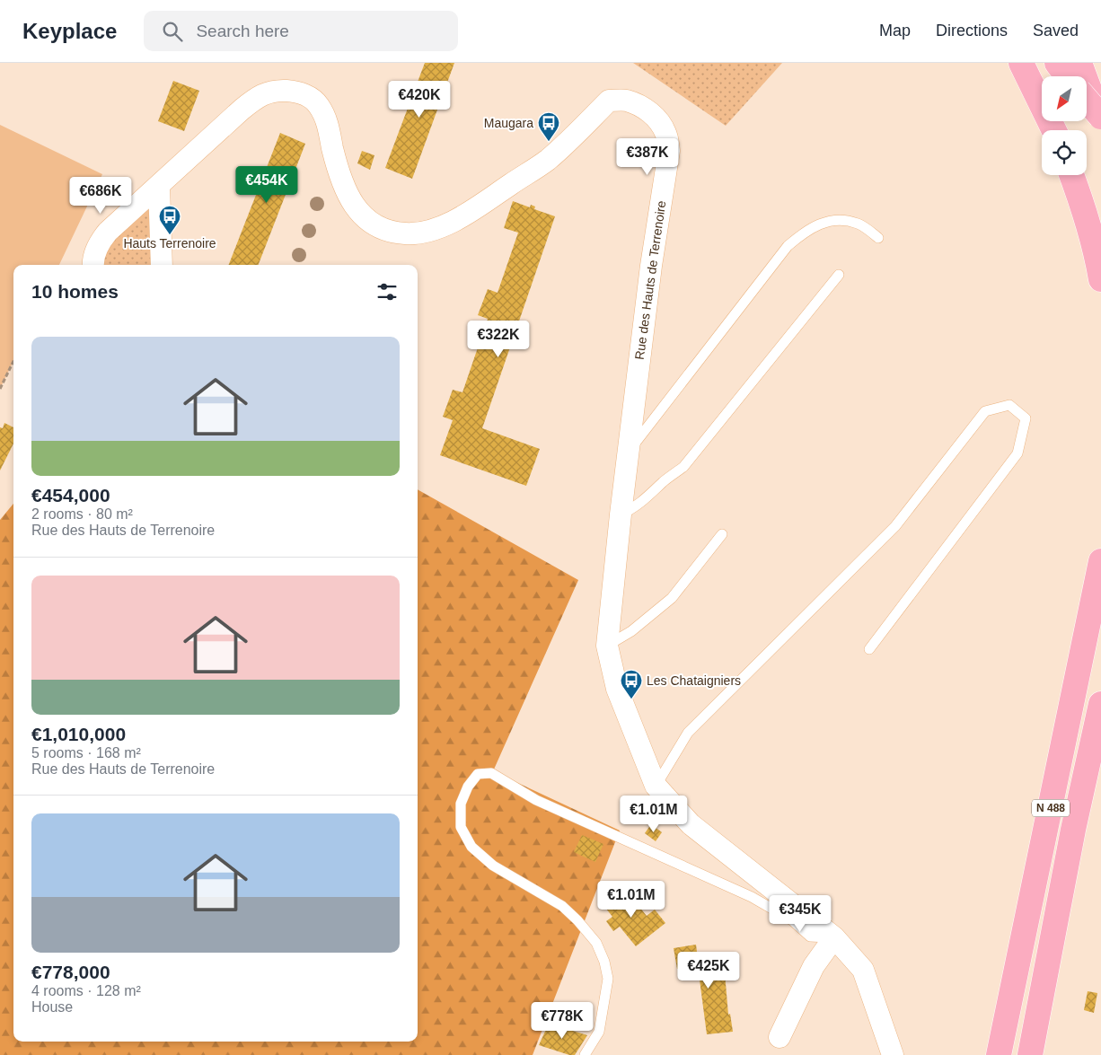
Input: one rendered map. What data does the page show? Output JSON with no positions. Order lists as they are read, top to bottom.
{
  "streets": {
    "highway": ["N 488"],
    "street": ["Rue des Hauts de Terrenoire"]
  },
  "places": {
    "bus stop": ["Maugara", "Hauts Terrenoire", "Les Chataigniers"]
  },
  "north": "bottom left",
  "page": {
    "header": "Keyplace",
    "search": "Search here",
    "nav": ["Map", "Directions", "Saved"],
    "price": [
      "€420K",
      "€387K",
      "€454K",
      "€686K",
      "€322K",
      "€1.01M",
      "€1.01M",
      "€345K",
      "€425K",
      "€778K"
    ],
    "heading": "10 homes",
    "list": [
      {
        "name": "€454,000",
        "note": "2 rooms · 80 m² · Rue des Hauts de Terrenoire"
      },
      {
        "name": "€1,010,000",
        "note": "5 rooms · 168 m² · Rue des Hauts de Terrenoire"
      },
      {
        "name": "€778,000",
        "note": "4 rooms · 128 m² · House"
      }
    ]
  }
}
